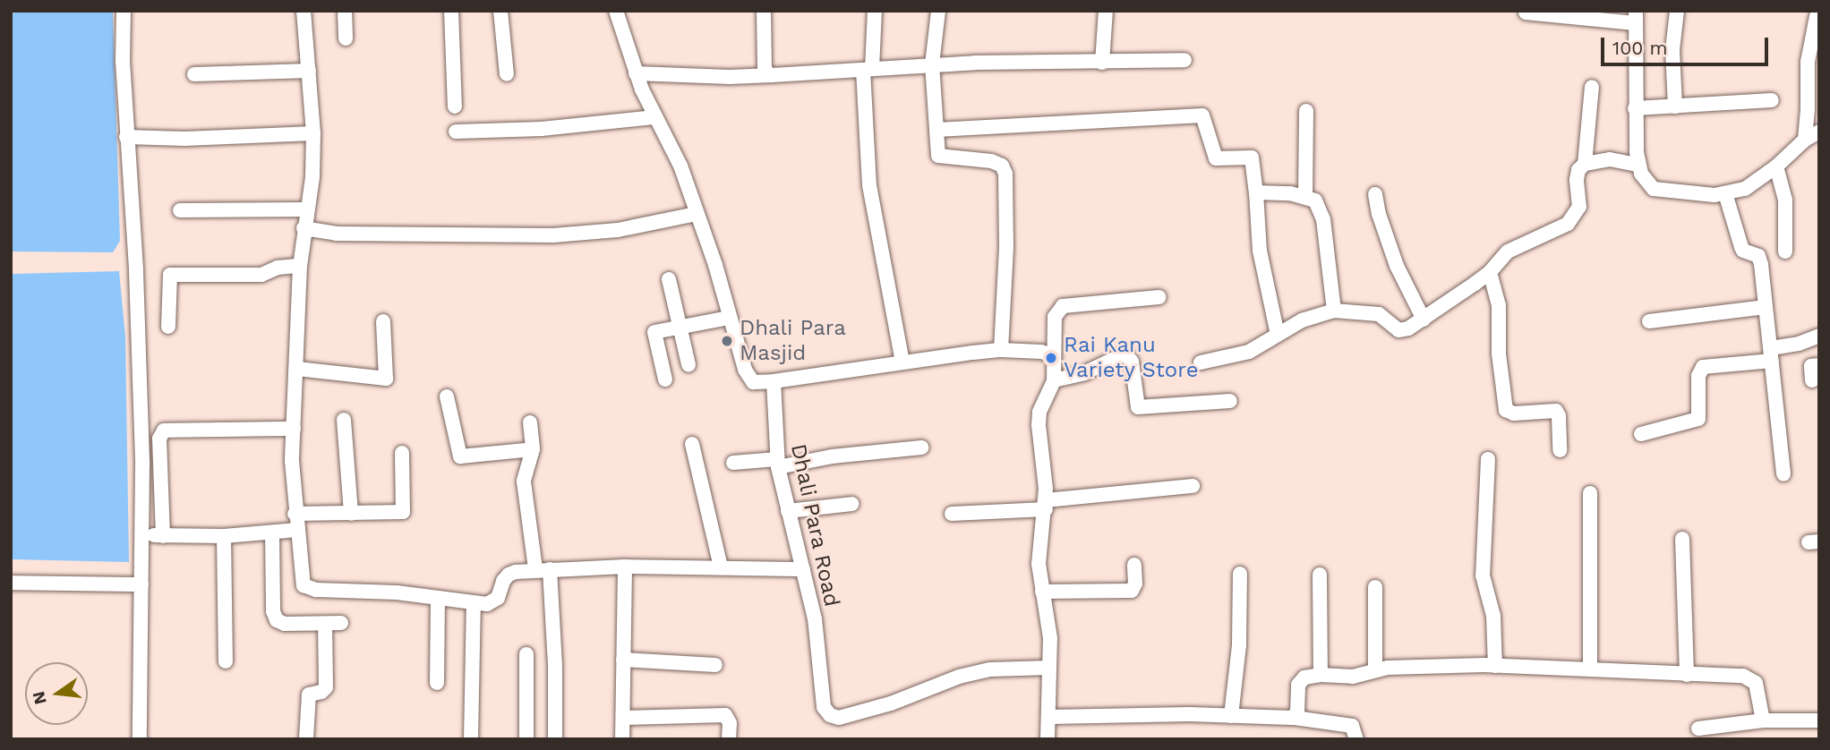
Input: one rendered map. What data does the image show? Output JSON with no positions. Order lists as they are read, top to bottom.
{
  "streets": {
    "street": ["Dhali Para Road"]
  },
  "places": ["Dhali Para Masjid", "Rai Kanu Variety Store"],
  "scale_bar": "100 m",
  "north": "left"
}
